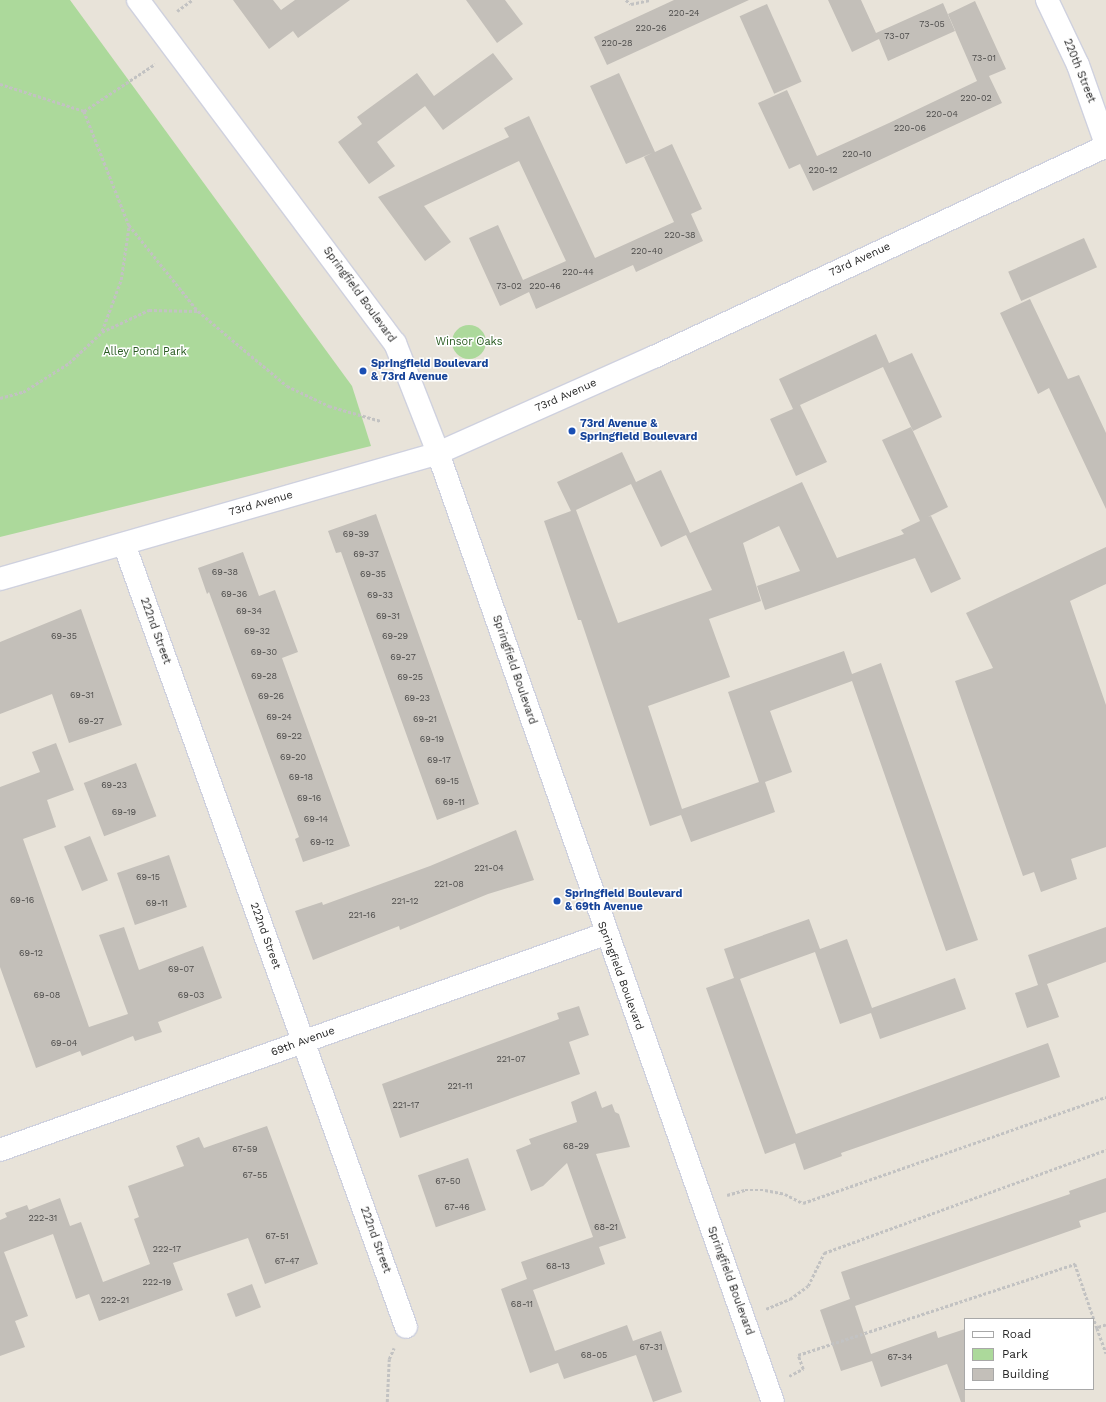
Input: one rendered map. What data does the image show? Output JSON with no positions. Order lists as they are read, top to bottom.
{
  "streets": {
    "street": [
      "220th Street",
      "73rd Avenue",
      "Springfield Boulevard",
      "222nd Street",
      "69th Avenue"
    ]
  },
  "crossings": [
    ["220th Street", "73rd Avenue"],
    ["73rd Avenue", "Springfield Boulevard"],
    ["73rd Avenue", "222nd Street"],
    ["Springfield Boulevard", "69th Avenue"],
    ["222nd Street", "69th Avenue"]
  ],
  "parks": ["Winsor Oaks", "Alley Pond Park"],
  "places": ["Springfield Boulevard & 73rd Avenue", "73rd Avenue & Springfield Boulevard", "Springfield Boulevard & 69th Avenue"],
  "house_numbers": [
    "220-24",
    "73-05",
    "220-26",
    "73-07",
    "220-28",
    "73-01",
    "220-02",
    "220-04",
    "220-06",
    "220-10",
    "220-12",
    "220-38",
    "220-40",
    "220-44",
    "73-02",
    "220-46",
    "69-39",
    "69-37",
    "69-38",
    "69-35",
    "69-36",
    "69-33",
    "69-34",
    "69-31",
    "69-32",
    "69-35",
    "69-29",
    "69-30",
    "69-27",
    "69-28",
    "69-25",
    "69-31",
    "69-26",
    "69-23",
    "69-24",
    "69-21",
    "69-27",
    "69-22",
    "69-19",
    "69-20",
    "69-17",
    "69-18",
    "69-15",
    "69-23",
    "69-16",
    "69-11",
    "69-19",
    "69-14",
    "69-12",
    "221-04",
    "69-15",
    "221-08",
    "69-16",
    "221-12",
    "69-11",
    "221-16",
    "69-12",
    "69-07",
    "69-08",
    "69-03",
    "69-04",
    "221-07",
    "221-11",
    "221-17",
    "68-29",
    "67-59",
    "67-55",
    "67-50",
    "67-46",
    "222-31",
    "68-21",
    "67-51",
    "222-17",
    "67-47",
    "68-13",
    "222-19",
    "222-21",
    "68-11",
    "67-31",
    "68-05",
    "67-34"
  ],
  "legend": ["Road", "Park", "Building"]
}
